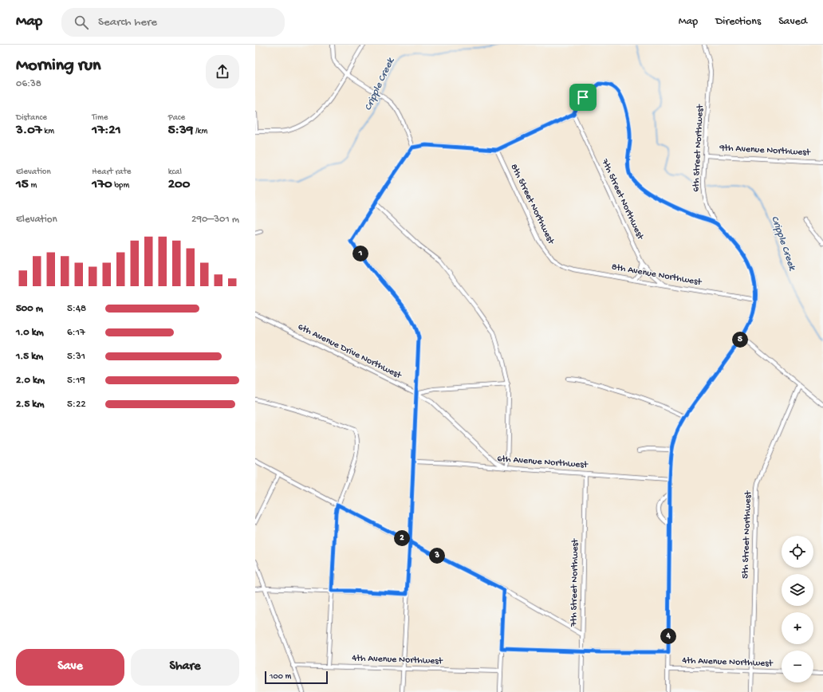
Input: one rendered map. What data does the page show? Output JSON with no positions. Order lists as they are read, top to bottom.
{
  "streets": {
    "street": [
      "6th Street Northwest",
      "9th Avenue Northwest",
      "7th Street Northwest",
      "8th Street Northwest",
      "8th Avenue Northwest",
      "6th Avenue Drive Northwest",
      "6th Avenue Northwest",
      "5th Street Northwest",
      "4th Avenue Northwest"
    ]
  },
  "crossings": [
    ["6th Street Northwest", "9th Avenue Northwest"],
    ["6th Street Northwest", "8th Avenue Northwest"],
    ["6th Street Northwest", "6th Avenue Northwest"],
    ["6th Street Northwest", "4th Avenue Northwest"],
    ["7th Street Northwest", "8th Avenue Northwest"],
    ["7th Street Northwest", "6th Avenue Northwest"],
    ["8th Street Northwest", "8th Avenue Northwest"],
    ["6th Avenue Drive Northwest", "6th Avenue Northwest"],
    ["5th Street Northwest", "4th Avenue Northwest"]
  ],
  "water": ["Cripple Creek"],
  "scale_bar": "100 m",
  "page": {
    "header": "Map",
    "search": "Search here",
    "nav": ["Map", "Directions", "Saved"],
    "heading": ["Morning run", "06:38"],
    "stats": [
      ["Distance", "3.07 km"],
      ["Time", "17:21"],
      ["Pace", "5:39 /km"],
      ["Elevation", "15 m"],
      ["Heart rate", "170 bpm"],
      ["kcal", "200"]
    ],
    "chart": ["Elevation", "290–301 m"],
    "pins": [
      "1",
      "5",
      "2",
      "3",
      "4"
    ],
    "list": [
      {
        "name": "500 m",
        "note": "5:48"
      },
      {
        "name": "1.0 km",
        "note": "6:17"
      },
      {
        "name": "1.5 km",
        "note": "5:31"
      },
      {
        "name": "2.0 km",
        "note": "5:19"
      },
      {
        "name": "2.5 km",
        "note": "5:22"
      }
    ],
    "map_buttons": ["+", "−"],
    "buttons": ["Save", "Share"],
    "scale": "100 m"
  }
}
